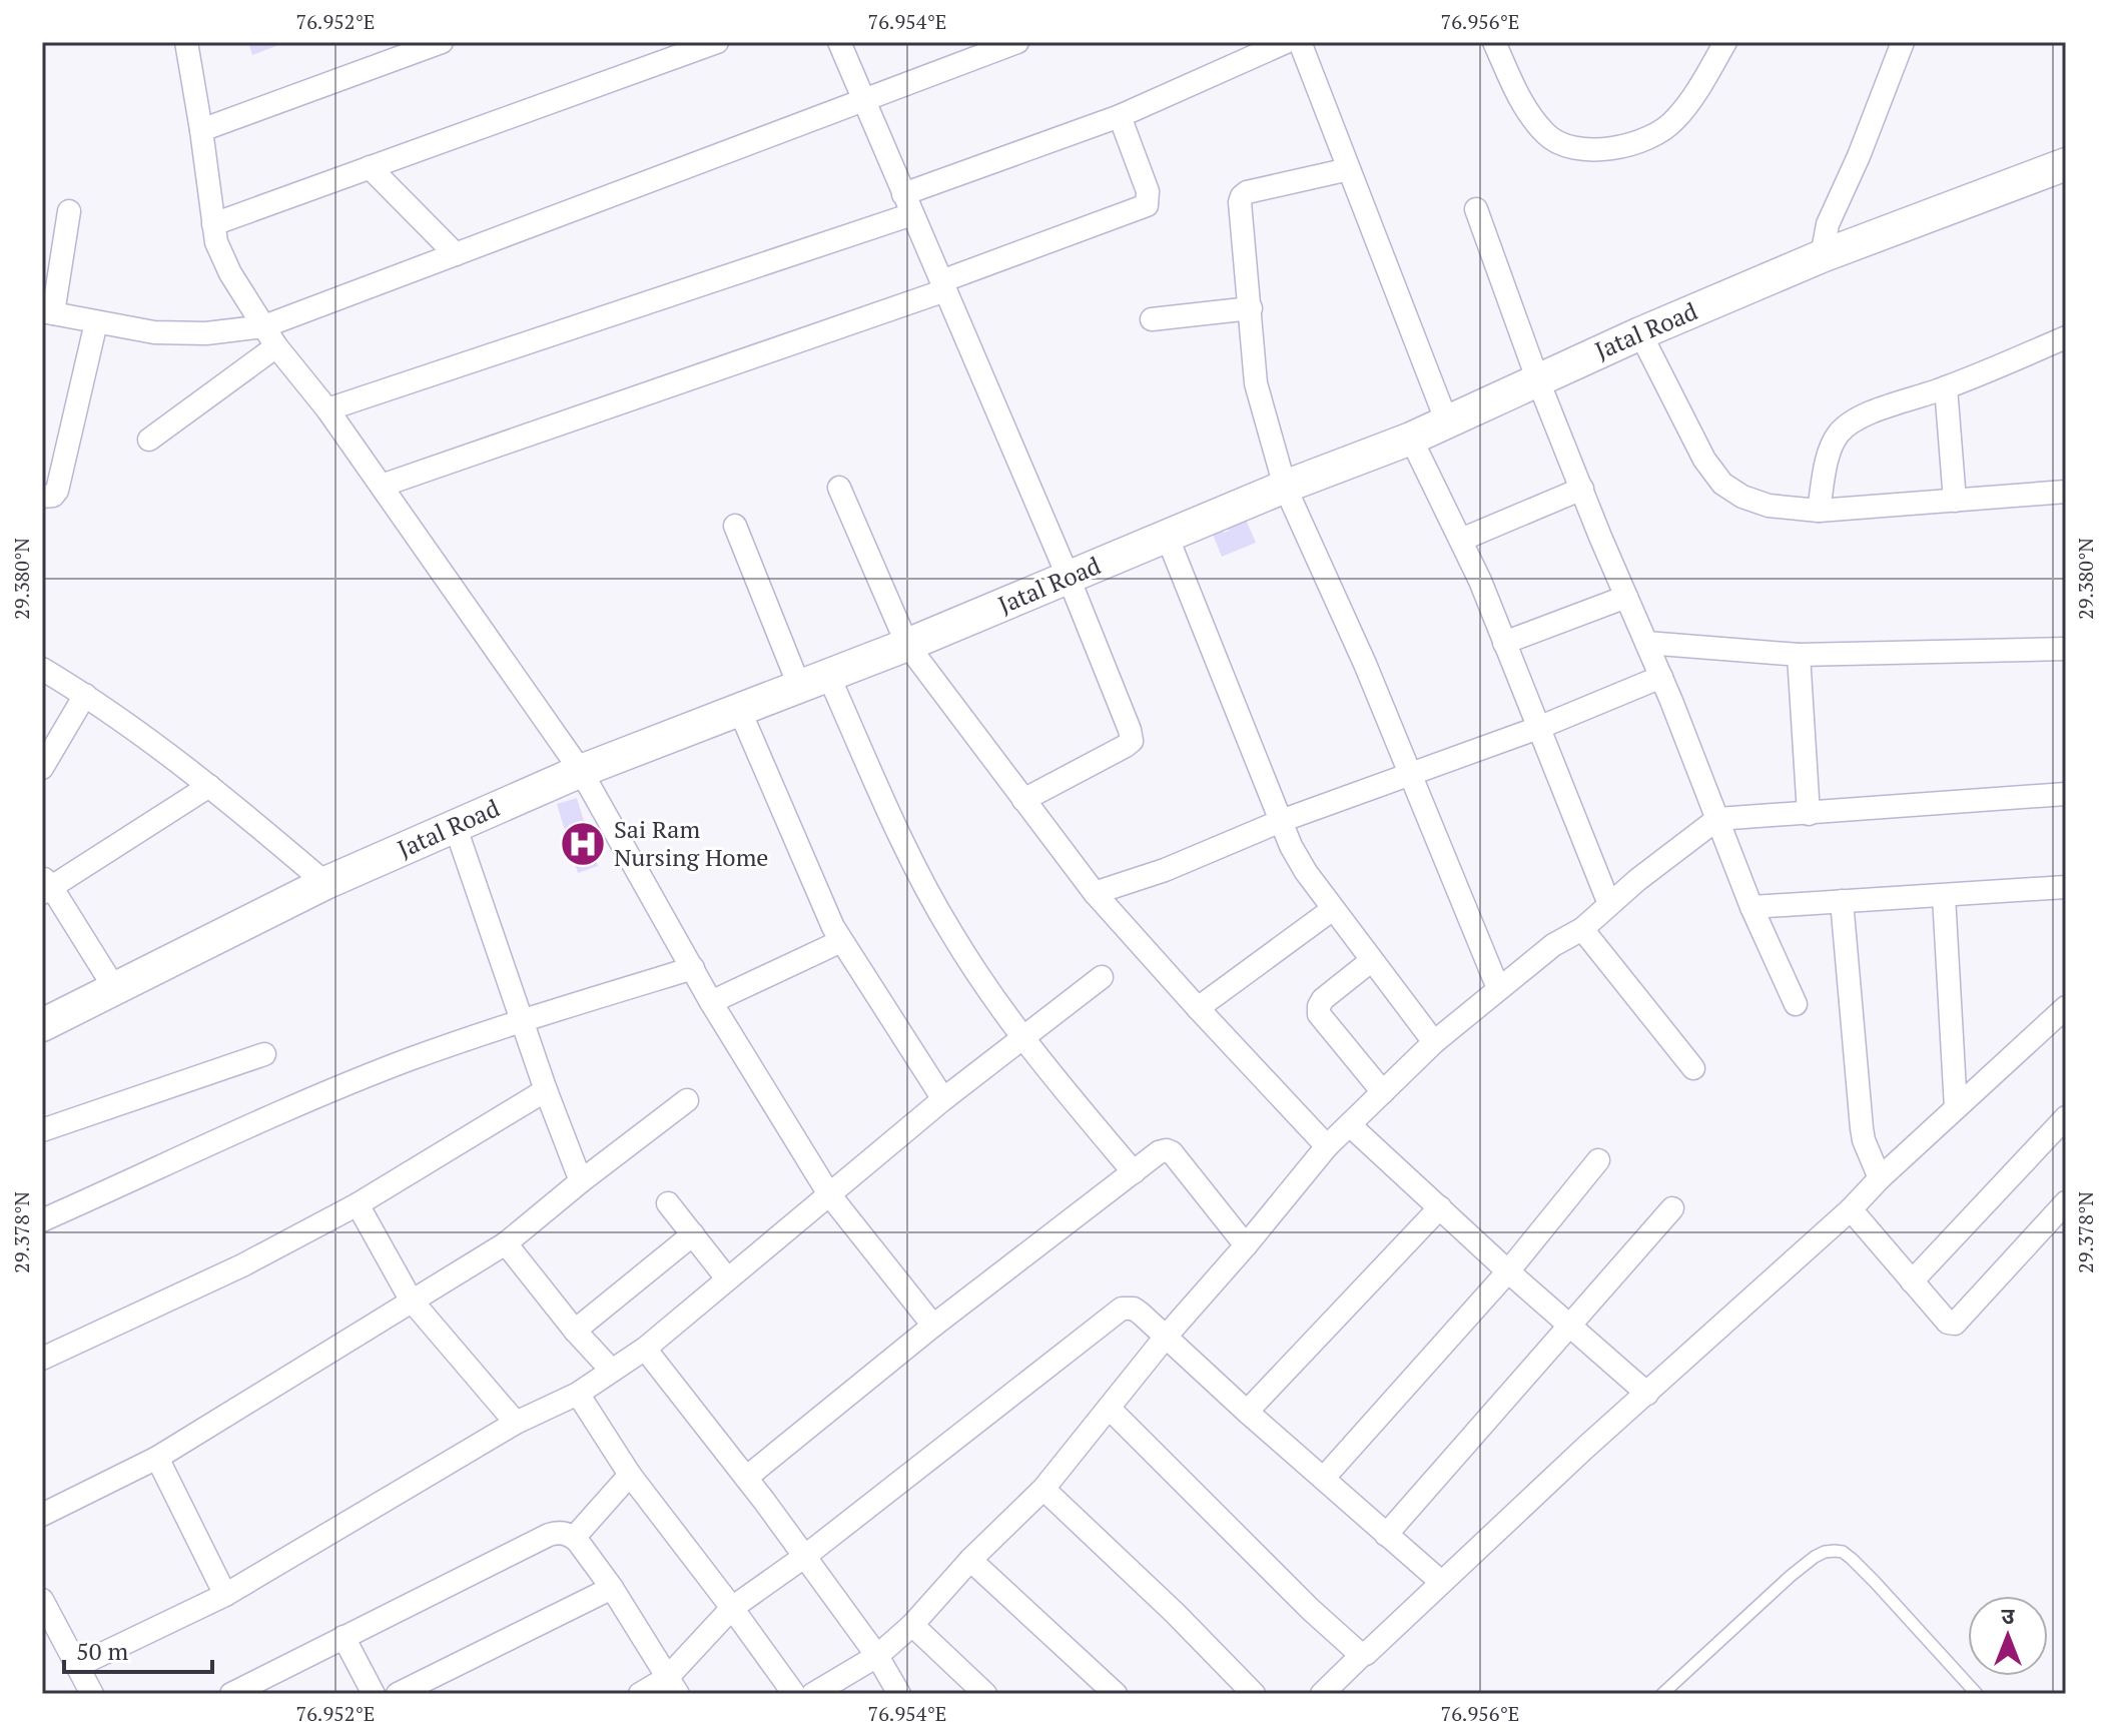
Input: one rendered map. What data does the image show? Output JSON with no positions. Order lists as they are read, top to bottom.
{
  "streets": {
    "main road": ["Jatal Road"]
  },
  "places": {
    "hospital": ["Sai Ram Nursing Home"]
  },
  "scale_bar": "50 m",
  "north": "top",
  "coordinates": [
    "76.952°E",
    "76.954°E",
    "76.956°E",
    "29.380°N",
    "29.378°N"
  ]
}
